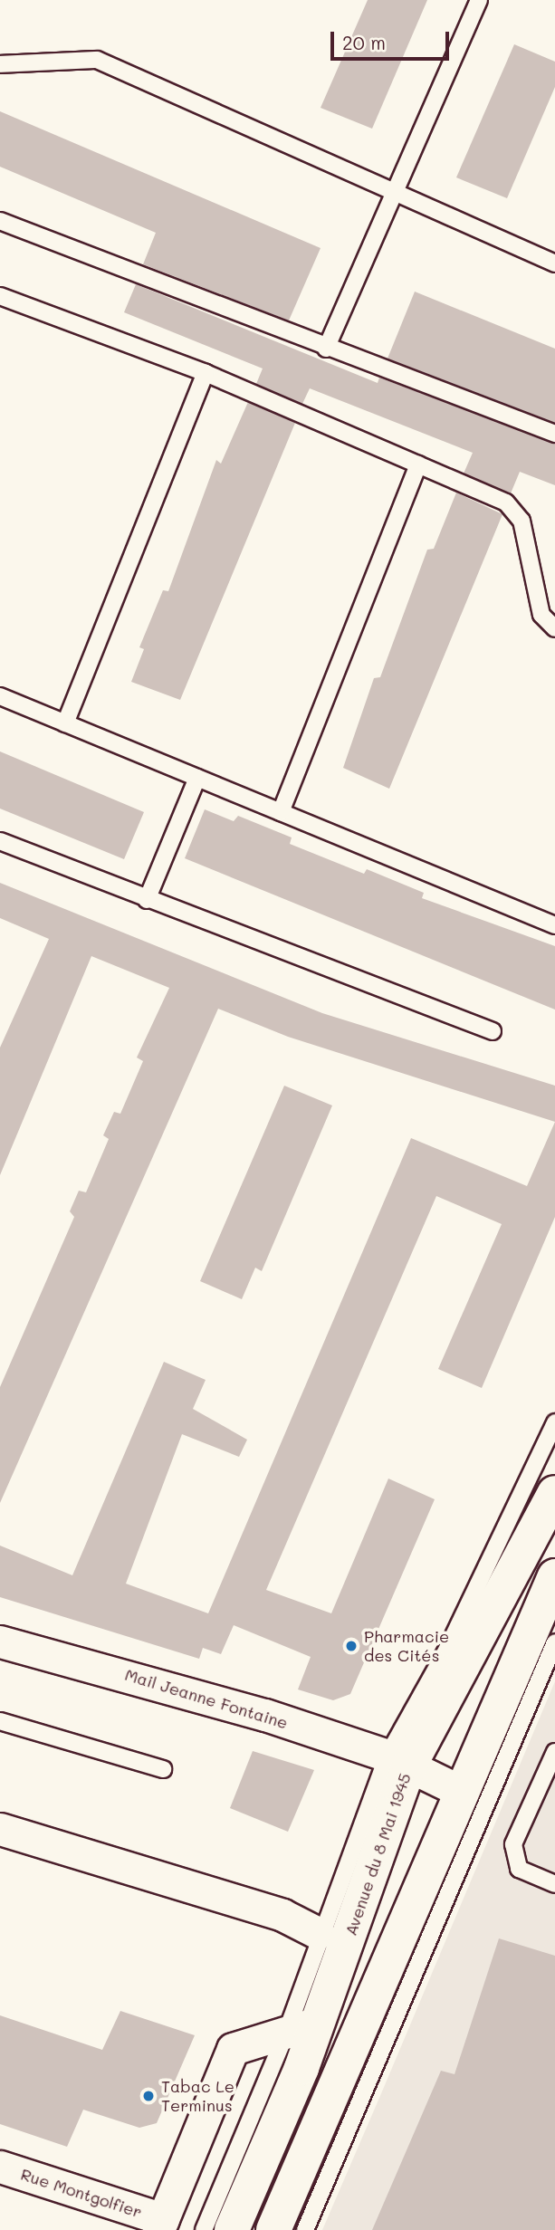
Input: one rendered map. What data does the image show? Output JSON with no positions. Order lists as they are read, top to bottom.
{
  "streets": {
    "main road": ["Avenue du 8 Mai 1945"],
    "street": ["Mail Jeanne Fontaine", "Rue Montgolfier"]
  },
  "crossings": [
    ["Mail Jeanne Fontaine", "Avenue du 8 Mai 1945"]
  ],
  "places": ["Pharmacie des Cités", "Tabac Le Terminus"],
  "scale_bar": "20 m"
}
